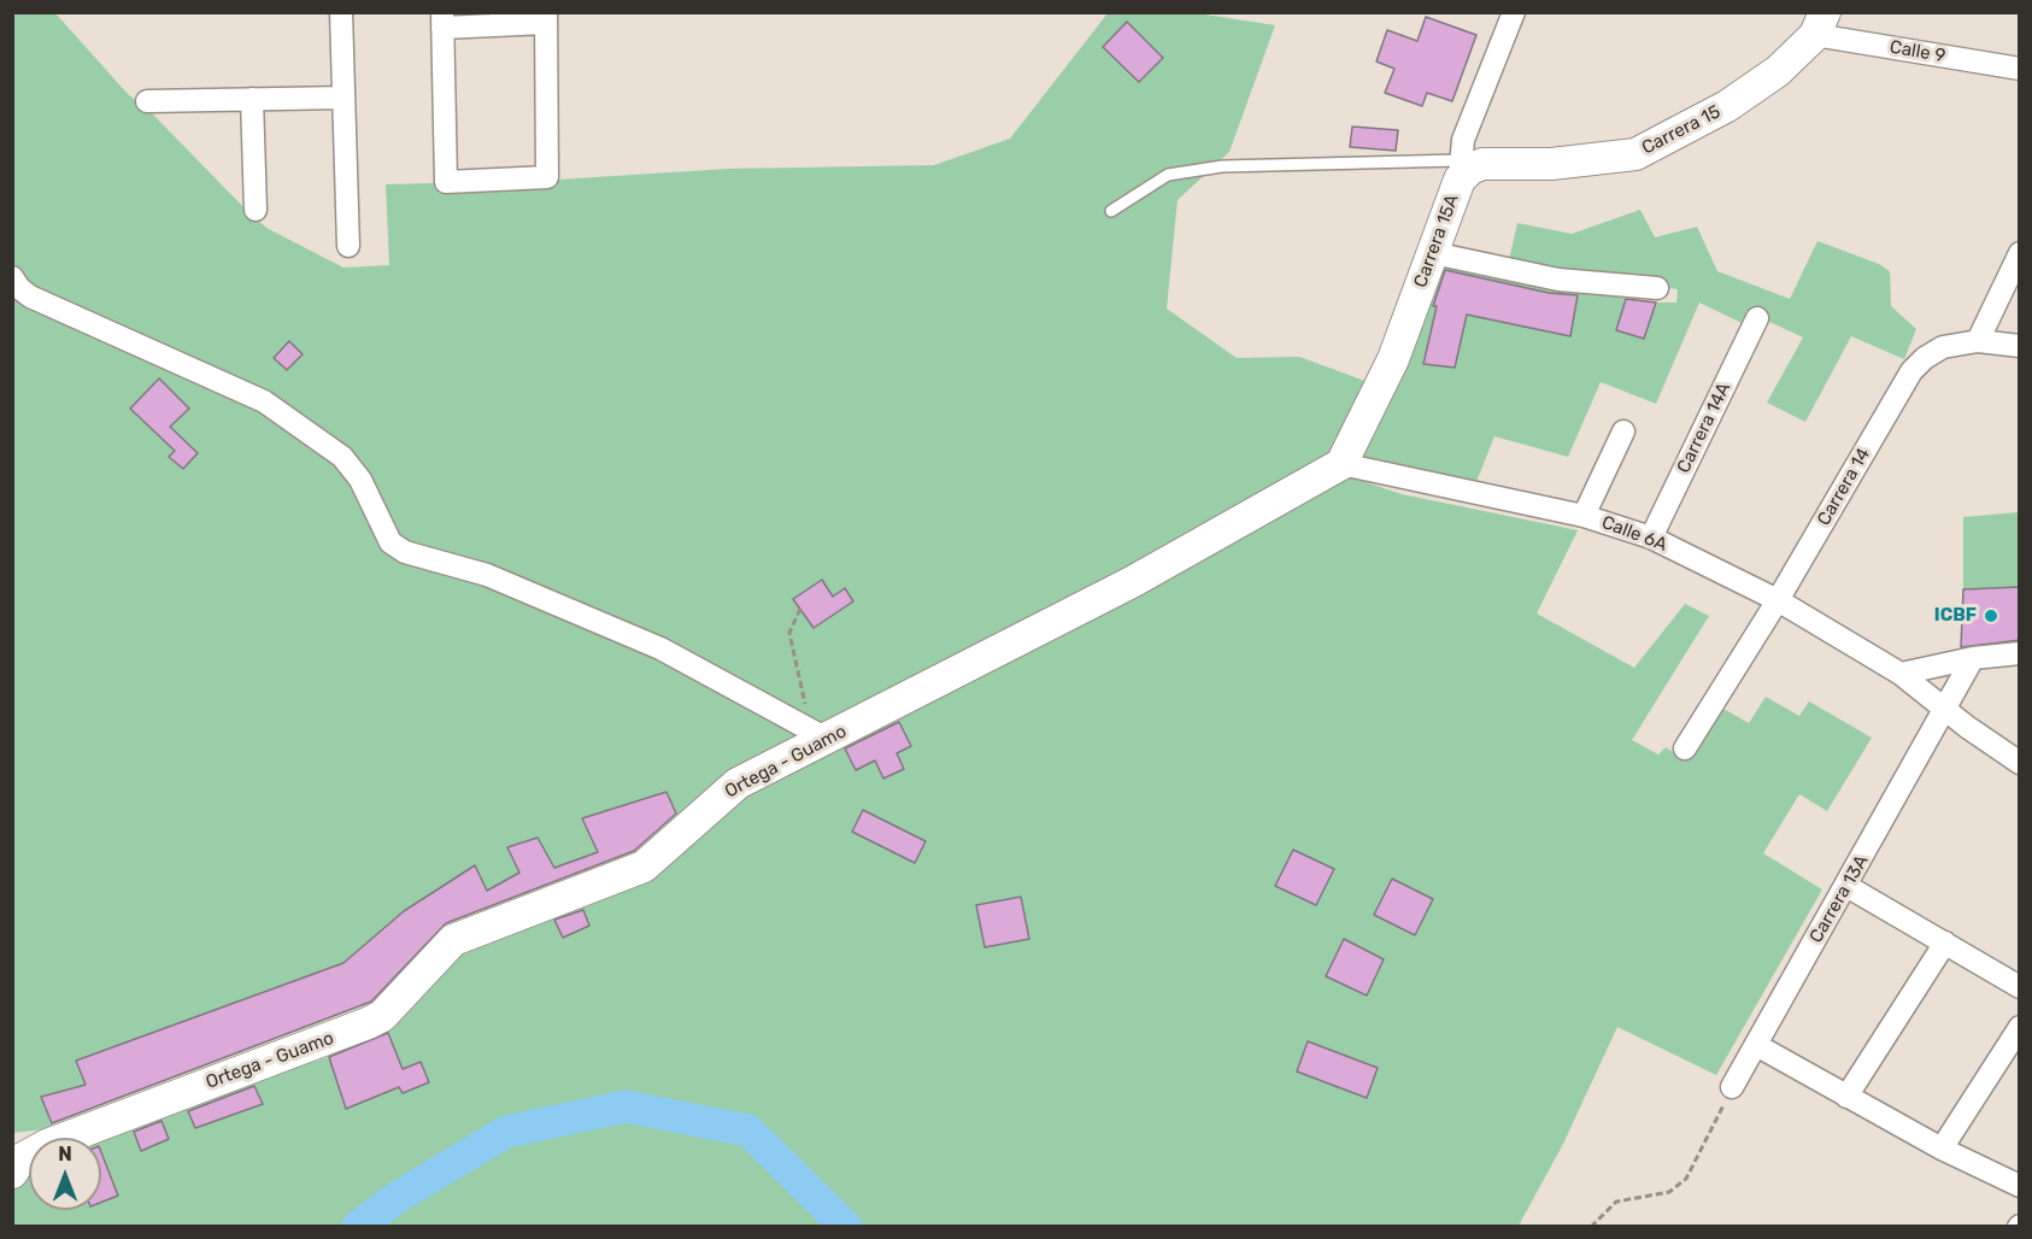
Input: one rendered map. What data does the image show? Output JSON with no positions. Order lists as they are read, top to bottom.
{
  "streets": {
    "street": [
      "Calle 9",
      "Carrera 15",
      "Carrera 15A",
      "Carrera 14A",
      "Carrera 14",
      "Calle 6A",
      "Ortega - Guamo",
      "Carrera 13A"
    ]
  },
  "crossings": [
    ["Calle 9", "Carrera 15"],
    ["Carrera 15", "Carrera 15A"],
    ["Carrera 15A", "Calle 6A"],
    ["Carrera 15A", "Ortega - Guamo"],
    ["Carrera 14A", "Calle 6A"],
    ["Carrera 14", "Calle 6A"],
    ["Calle 6A", "Ortega - Guamo"],
    ["Calle 6A", "Carrera 13A"]
  ],
  "places": ["ICBF"],
  "north": "top"
}
